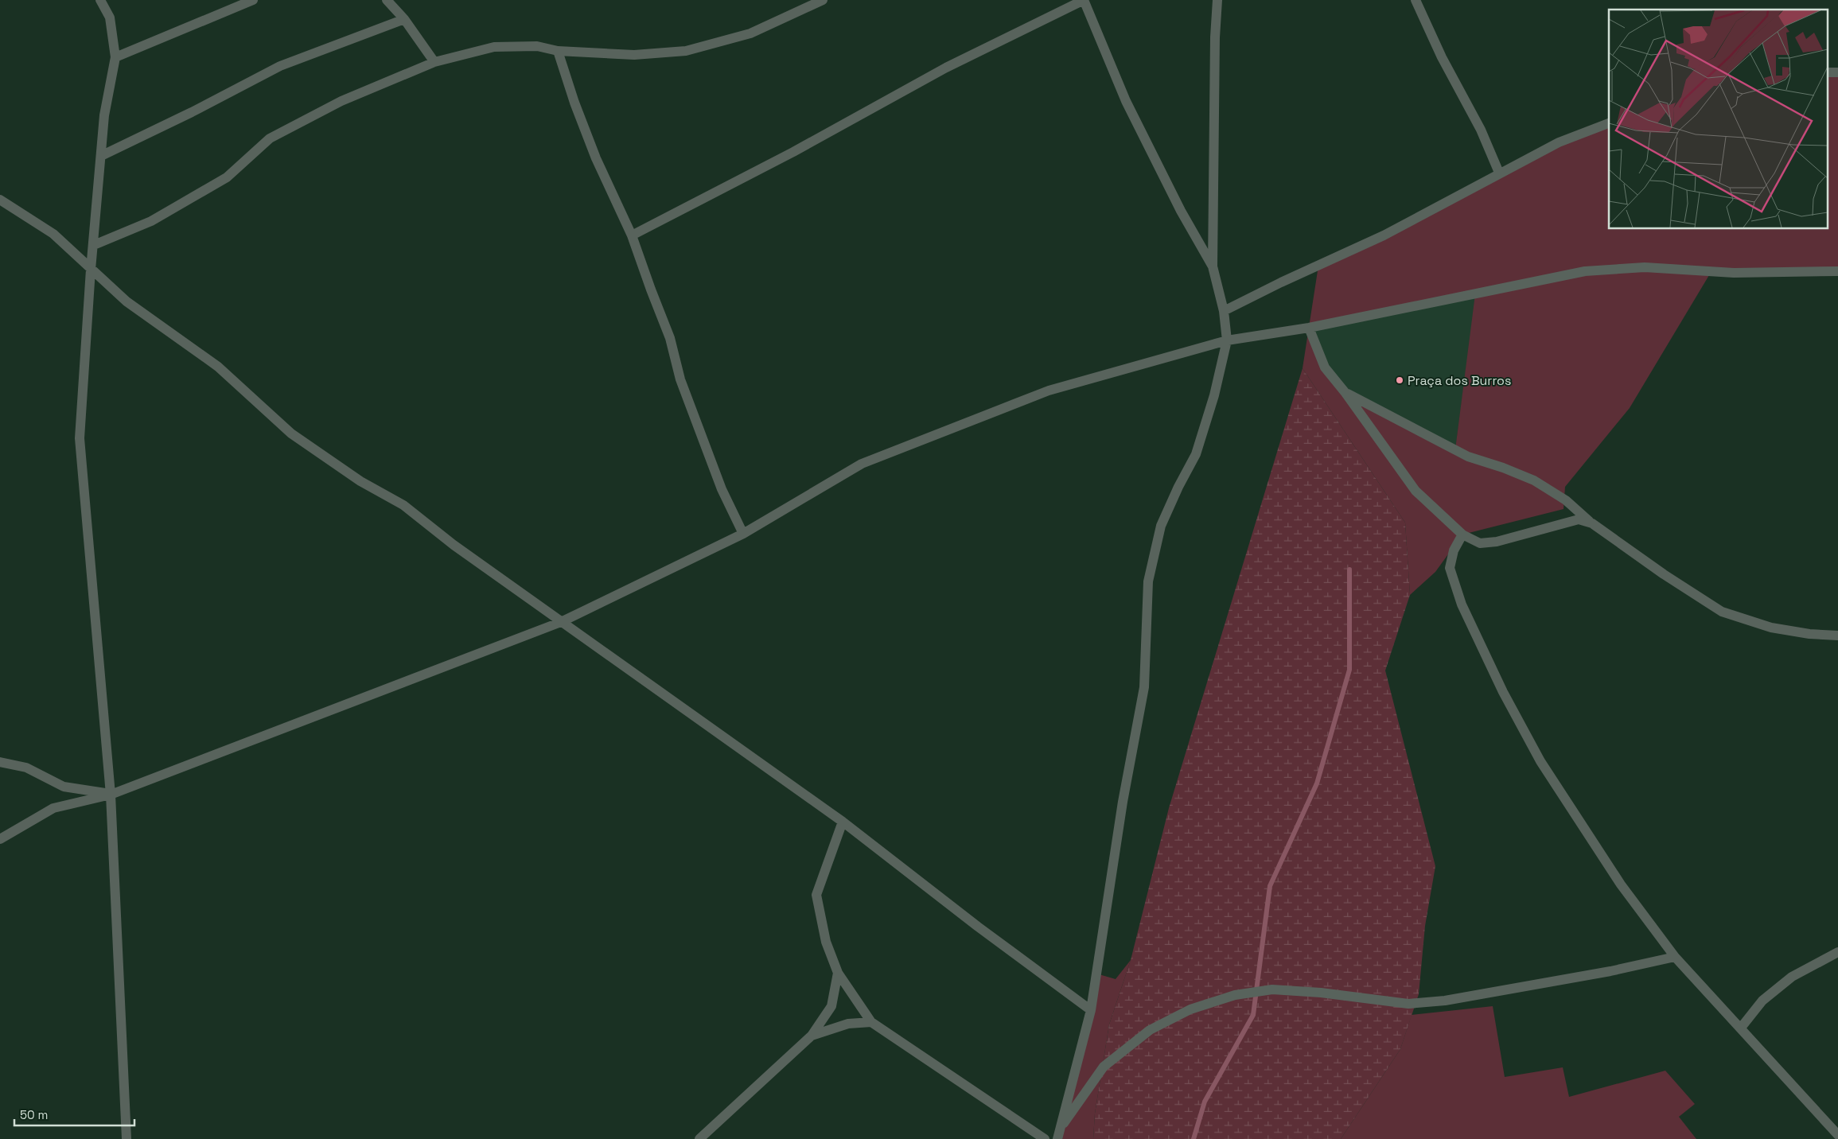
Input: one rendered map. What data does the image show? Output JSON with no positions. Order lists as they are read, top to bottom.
{
  "places": ["Praça dos Burros"],
  "scale_bar": "50 m"
}
